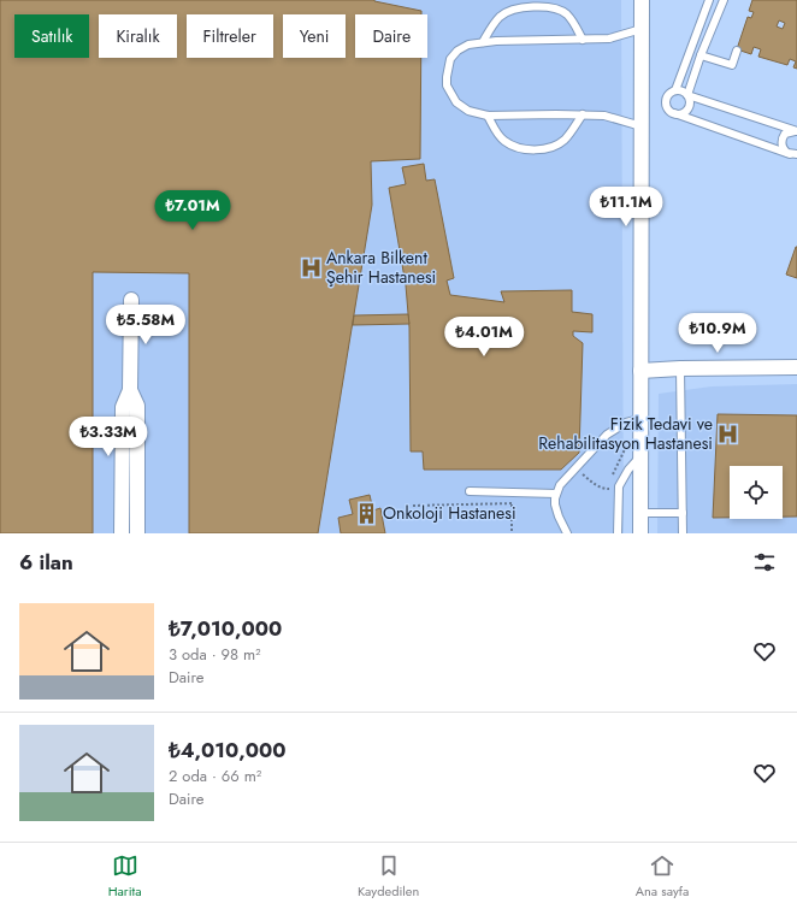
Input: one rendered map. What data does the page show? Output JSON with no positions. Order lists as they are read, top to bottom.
{
  "places": {
    "hospital": ["Ankara Bilkent Şehir Hastanesi", "Fizik Tedavi ve Rehabilitasyon Hastanesi"],
    "building": ["Onkoloji Hastanesi"]
  },
  "page": {
    "chip": [
      "Satılık",
      "Kiralık",
      "Filtreler",
      "Yeni",
      "Daire"
    ],
    "price": [
      "₺11.1M",
      "₺7.01M",
      "₺5.58M",
      "₺10.9M",
      "₺4.01M",
      "₺3.33M"
    ],
    "heading": "6 ilan",
    "list": [
      {
        "name": "₺7,010,000",
        "note": "3 oda · 98 m² · Daire"
      },
      {
        "name": "₺4,010,000",
        "note": "2 oda · 66 m² · Daire"
      }
    ],
    "tabs": ["Harita", "Kaydedilen", "Ana sayfa"]
  }
}
